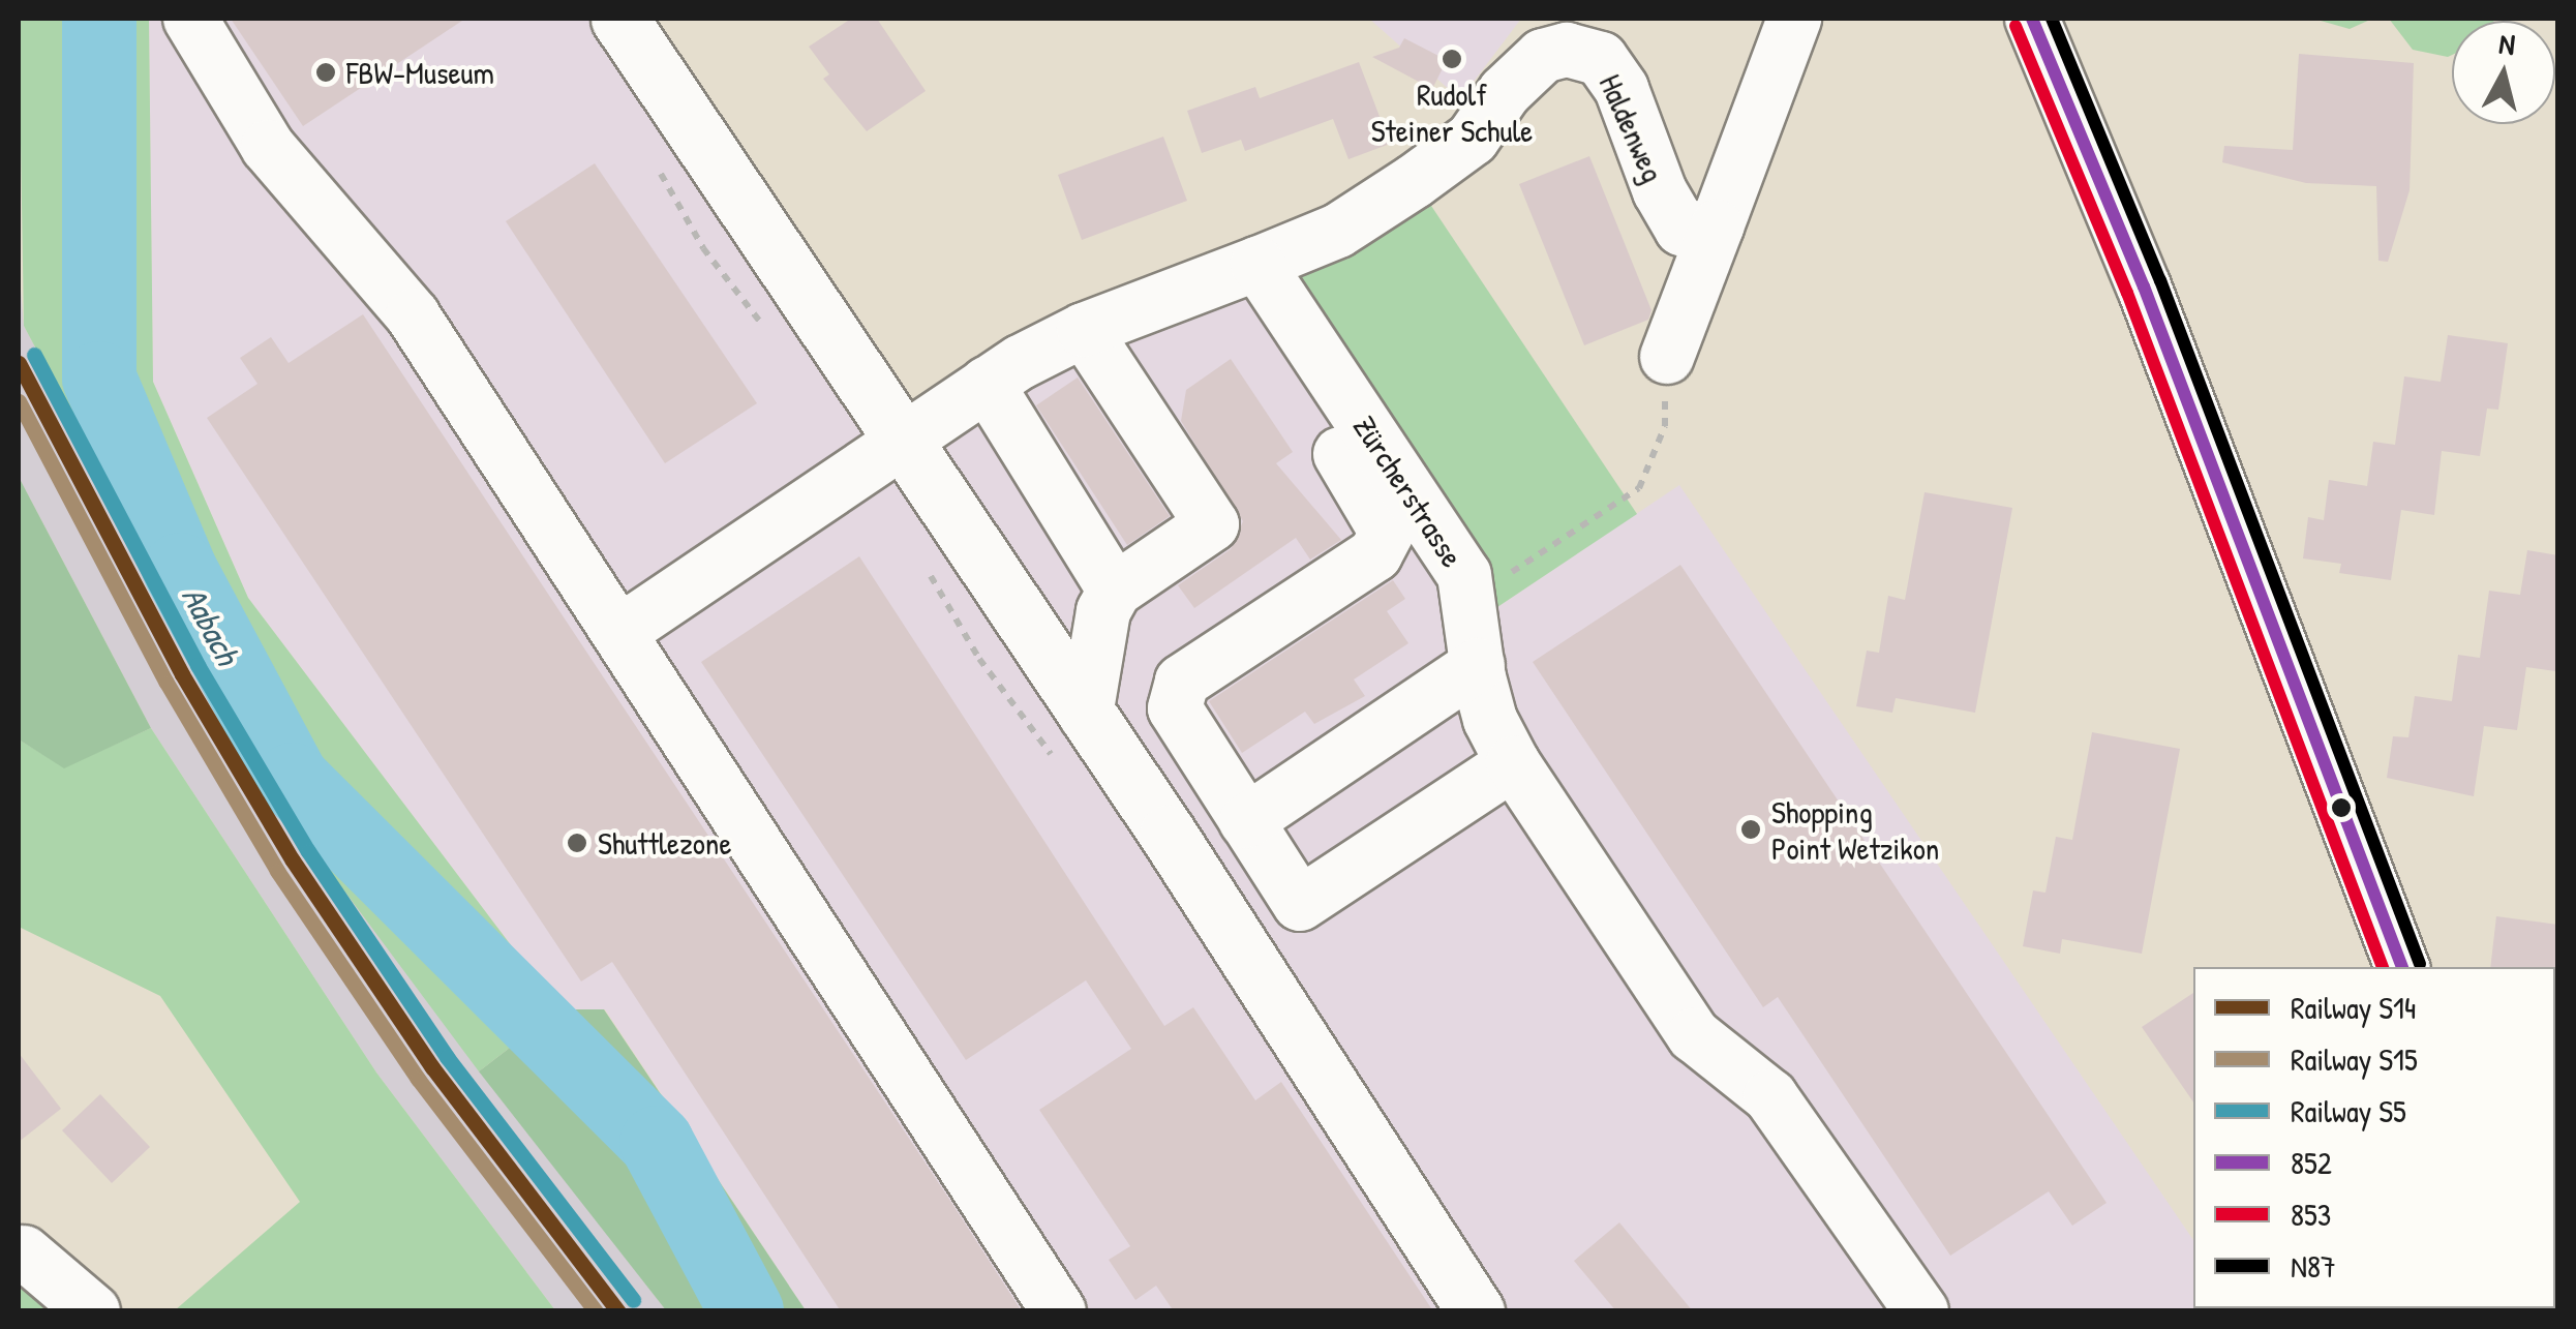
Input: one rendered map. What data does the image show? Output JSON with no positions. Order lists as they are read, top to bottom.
{
  "streets": {
    "street": ["Haldenweg", "Zürcherstrasse"]
  },
  "crossings": [
    ["Haldenweg", "Zürcherstrasse"]
  ],
  "water": ["Aabach"],
  "places": [
    "Rudolf Steiner Schule",
    "FBW-Museum",
    "Shopping Point Wetzikon",
    "Shuttlezone"
  ],
  "lines": [
    "transit line 852",
    "transit line N87",
    "transit line 853",
    "rail line S5",
    "rail line S14",
    "rail line S15"
  ],
  "legend": [
    "Railway S14",
    "Railway S15",
    "Railway S5",
    "852",
    "853",
    "N87"
  ],
  "north": "top"
}
